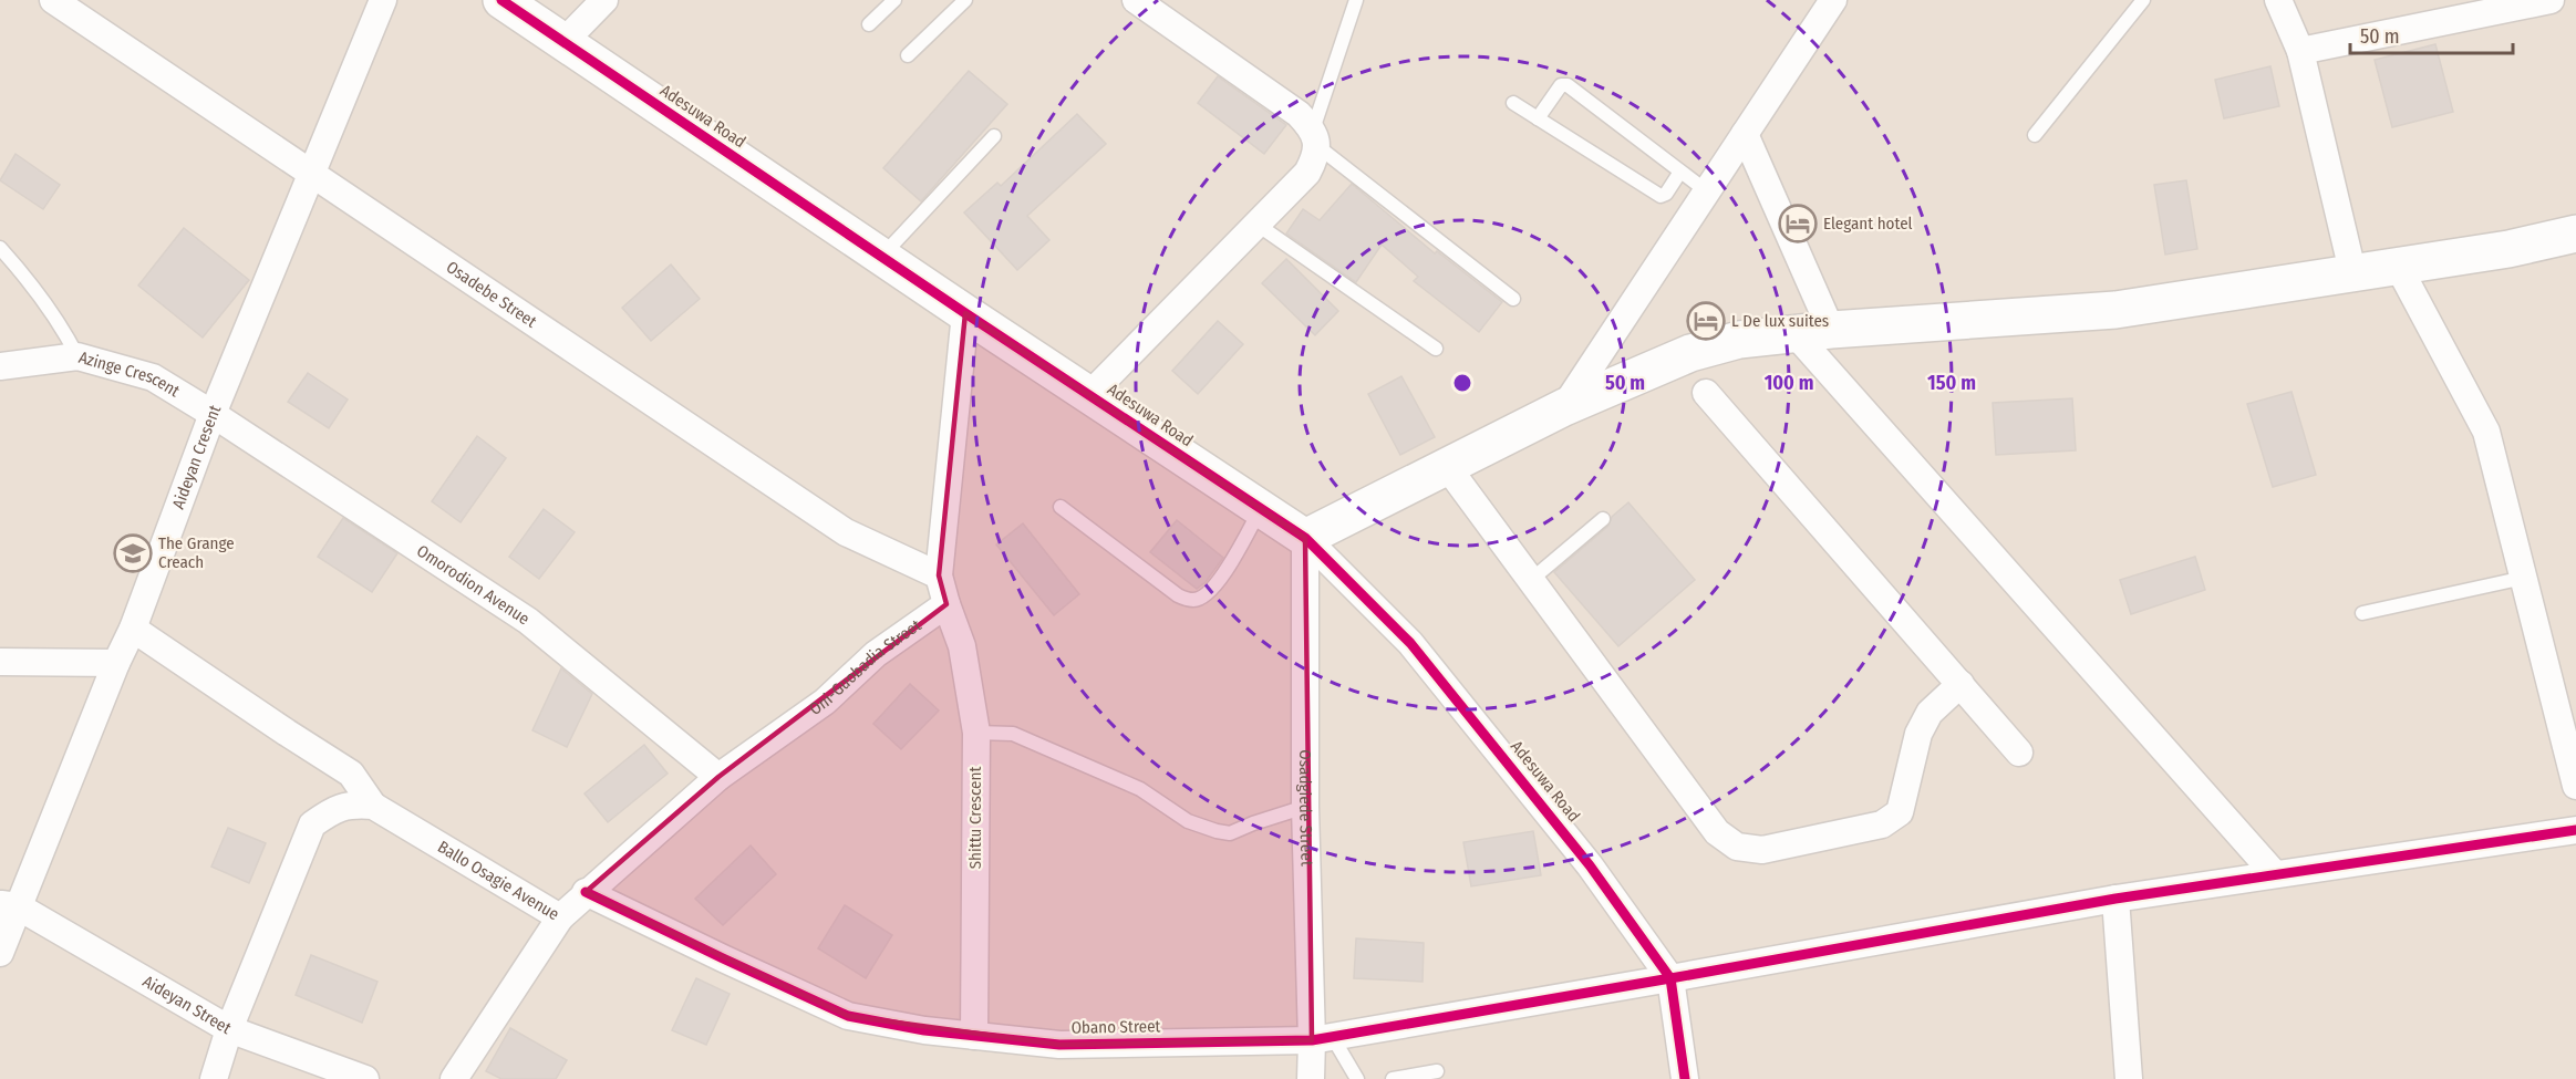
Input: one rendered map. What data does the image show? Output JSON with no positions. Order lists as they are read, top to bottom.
{
  "streets": {
    "street": [
      "Adesuwa Road",
      "Osadebe Street",
      "Azinge Crescent",
      "Aideyan Cresent",
      "Omorodion Avenue",
      "Oni-Guobadia Street",
      "Osadgiede Street",
      "Shittu Crescent",
      "Ballo Osagie Avenue",
      "Aideyan Street",
      "Obano Street"
    ]
  },
  "crossings": [
    ["Adesuwa Road", "Osadgiede Street"],
    ["Adesuwa Road", "Obano Street"],
    ["Osadebe Street", "Aideyan Cresent"],
    ["Azinge Crescent", "Aideyan Cresent"],
    ["Azinge Crescent", "Omorodion Avenue"],
    ["Aideyan Cresent", "Omorodion Avenue"],
    ["Aideyan Cresent", "Ballo Osagie Avenue"],
    ["Aideyan Cresent", "Aideyan Street"],
    ["Omorodion Avenue", "Oni-Guobadia Street"],
    ["Oni-Guobadia Street", "Shittu Crescent"],
    ["Oni-Guobadia Street", "Ballo Osagie Avenue"],
    ["Oni-Guobadia Street", "Obano Street"],
    ["Osadgiede Street", "Obano Street"],
    ["Shittu Crescent", "Obano Street"]
  ],
  "places": {
    "hotel": ["Elegant hotel", "L De lux suites"],
    "school or university": ["The Grange Creach"]
  },
  "scale_bar": "50 m",
  "rings": ["50 m", "100 m", "150 m"]
}
